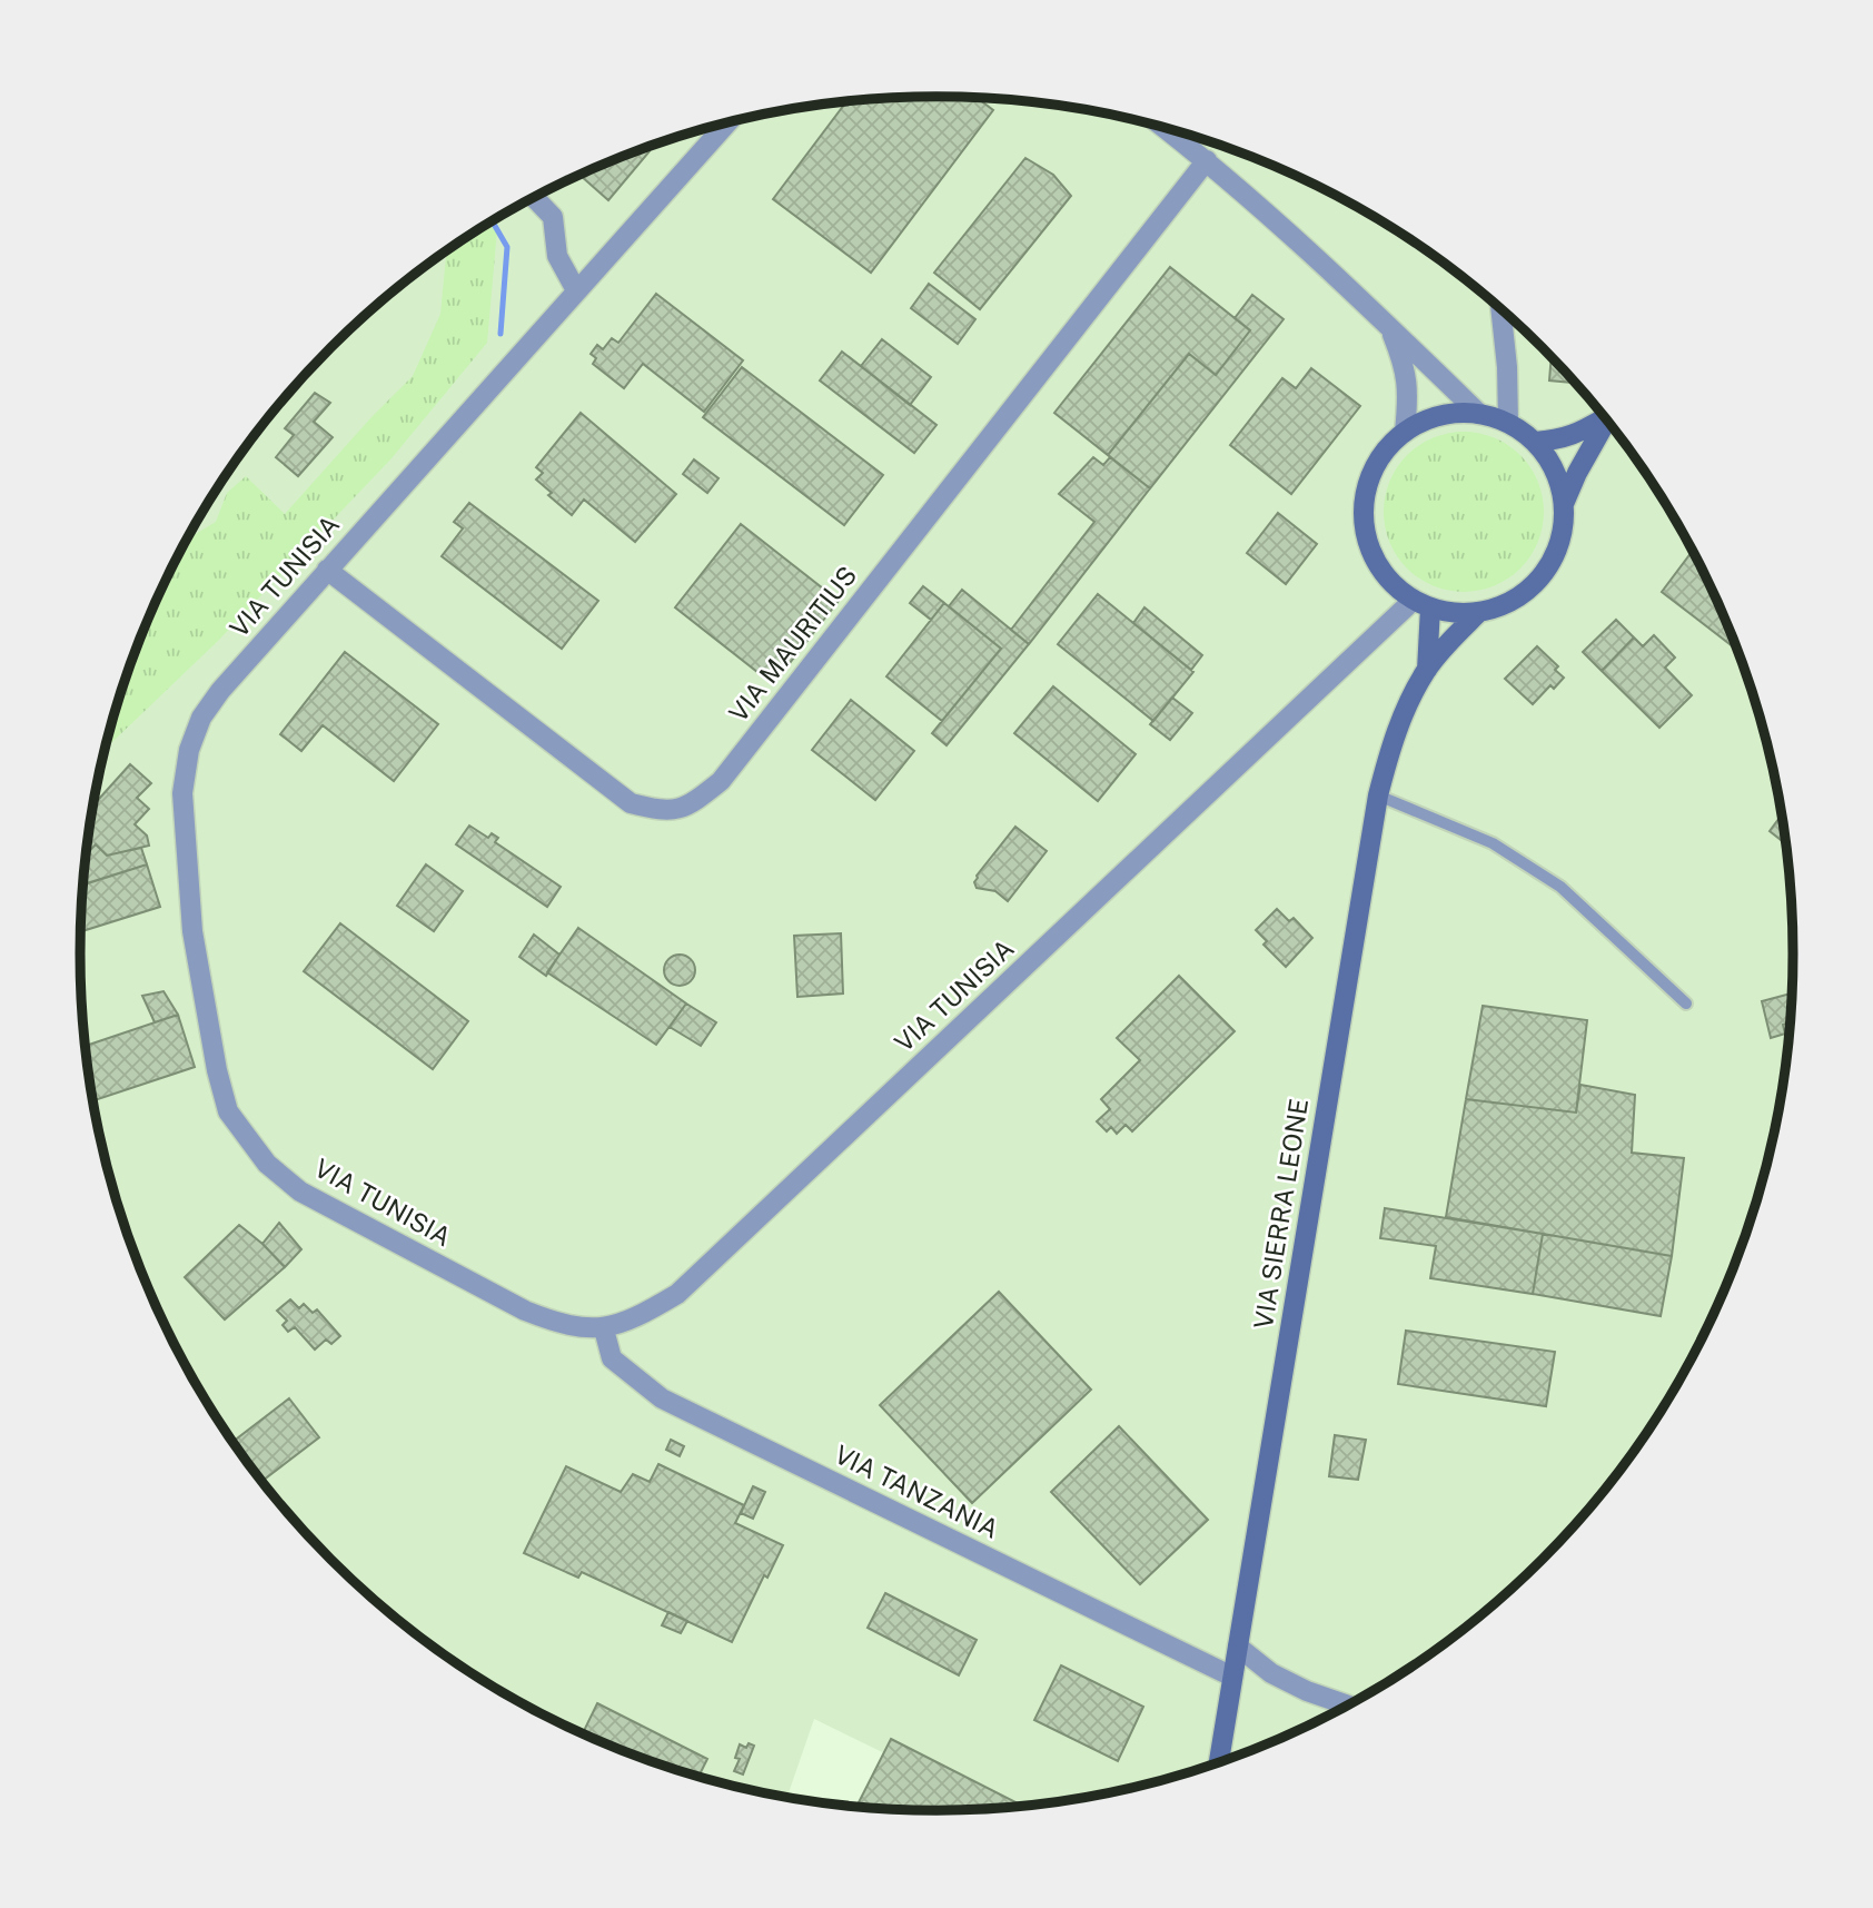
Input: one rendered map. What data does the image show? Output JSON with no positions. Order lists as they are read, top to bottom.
{
  "streets": {
    "street": [
      "VIA TUNISIA",
      "VIA MAURITIUS",
      "VIA SIERRA LEONE",
      "VIA TANZANIA"
    ]
  },
  "crossings": [
    ["VIA TUNISIA", "VIA MAURITIUS"],
    ["VIA TUNISIA", "VIA SIERRA LEONE"],
    ["VIA TUNISIA", "VIA TANZANIA"],
    ["VIA SIERRA LEONE", "VIA TANZANIA"]
  ]
}
